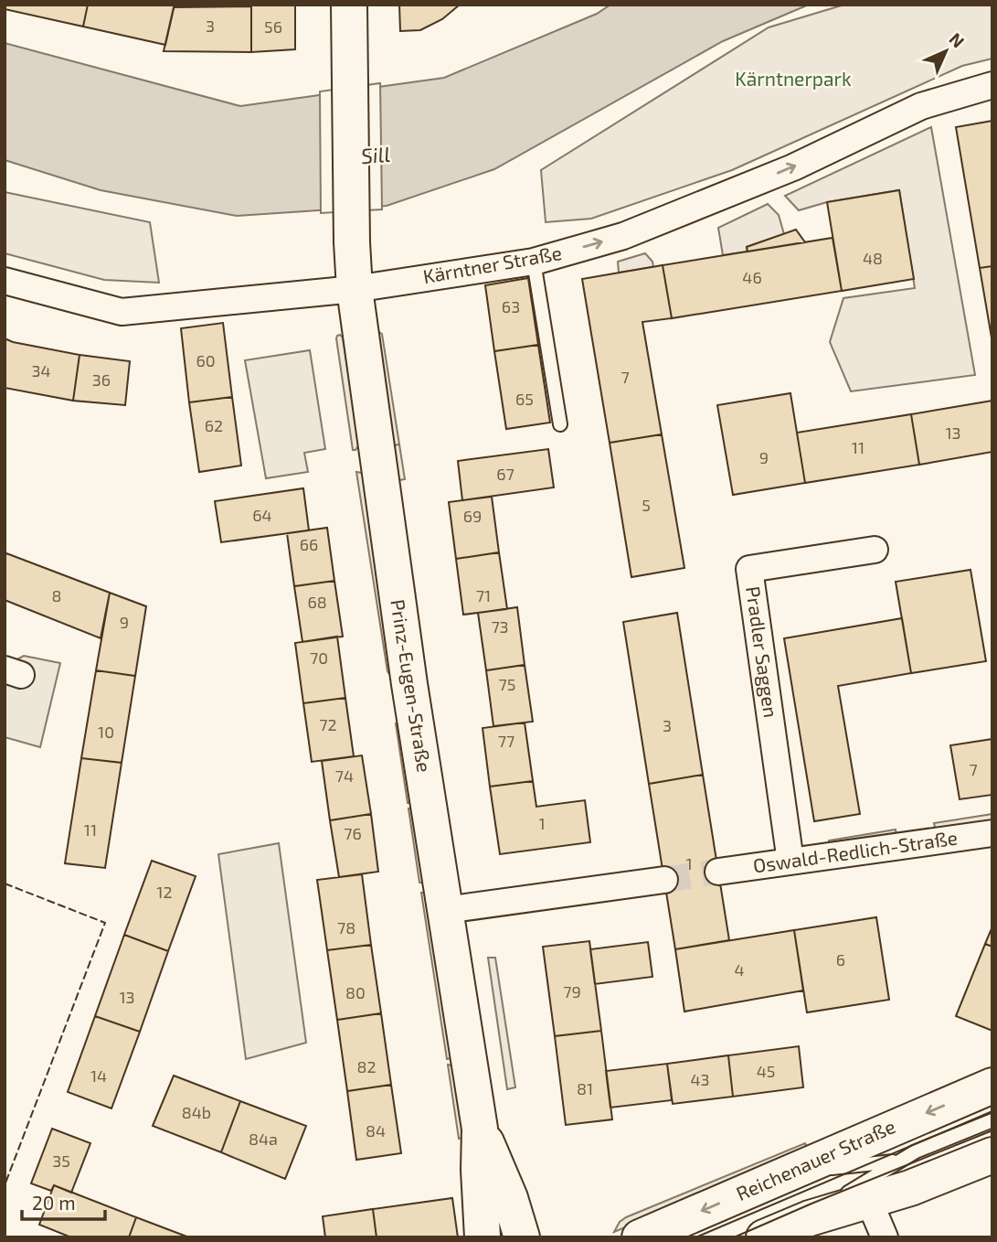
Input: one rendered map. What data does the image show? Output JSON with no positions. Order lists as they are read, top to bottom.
{
  "streets": {
    "street": [
      "Kärntner Straße",
      "Pradler Saggen",
      "Prinz-Eugen-Straße",
      "Oswald-Redlich-Straße",
      "Reichenauer Straße"
    ]
  },
  "crossings": [
    ["Kärntner Straße", "Prinz-Eugen-Straße"],
    ["Pradler Saggen", "Oswald-Redlich-Straße"]
  ],
  "one_way": ["Kärntner Straße"],
  "water": ["Sill"],
  "parks": ["Kärntnerpark"],
  "house_numbers": [
    "3",
    "56",
    "48",
    "46",
    "63",
    "60",
    "34",
    "7",
    "36",
    "65",
    "62",
    "13",
    "11",
    "9",
    "67",
    "5",
    "64",
    "69",
    "66",
    "8",
    "71",
    "68",
    "9",
    "73",
    "70",
    "75",
    "72",
    "3",
    "10",
    "77",
    "7",
    "74",
    "1",
    "11",
    "76",
    "1",
    "12",
    "78",
    "6",
    "4",
    "79",
    "80",
    "13",
    "82",
    "45",
    "14",
    "43",
    "81",
    "84b",
    "84",
    "84a",
    "35"
  ],
  "scale_bar": "20 m",
  "north": "top right"
}
